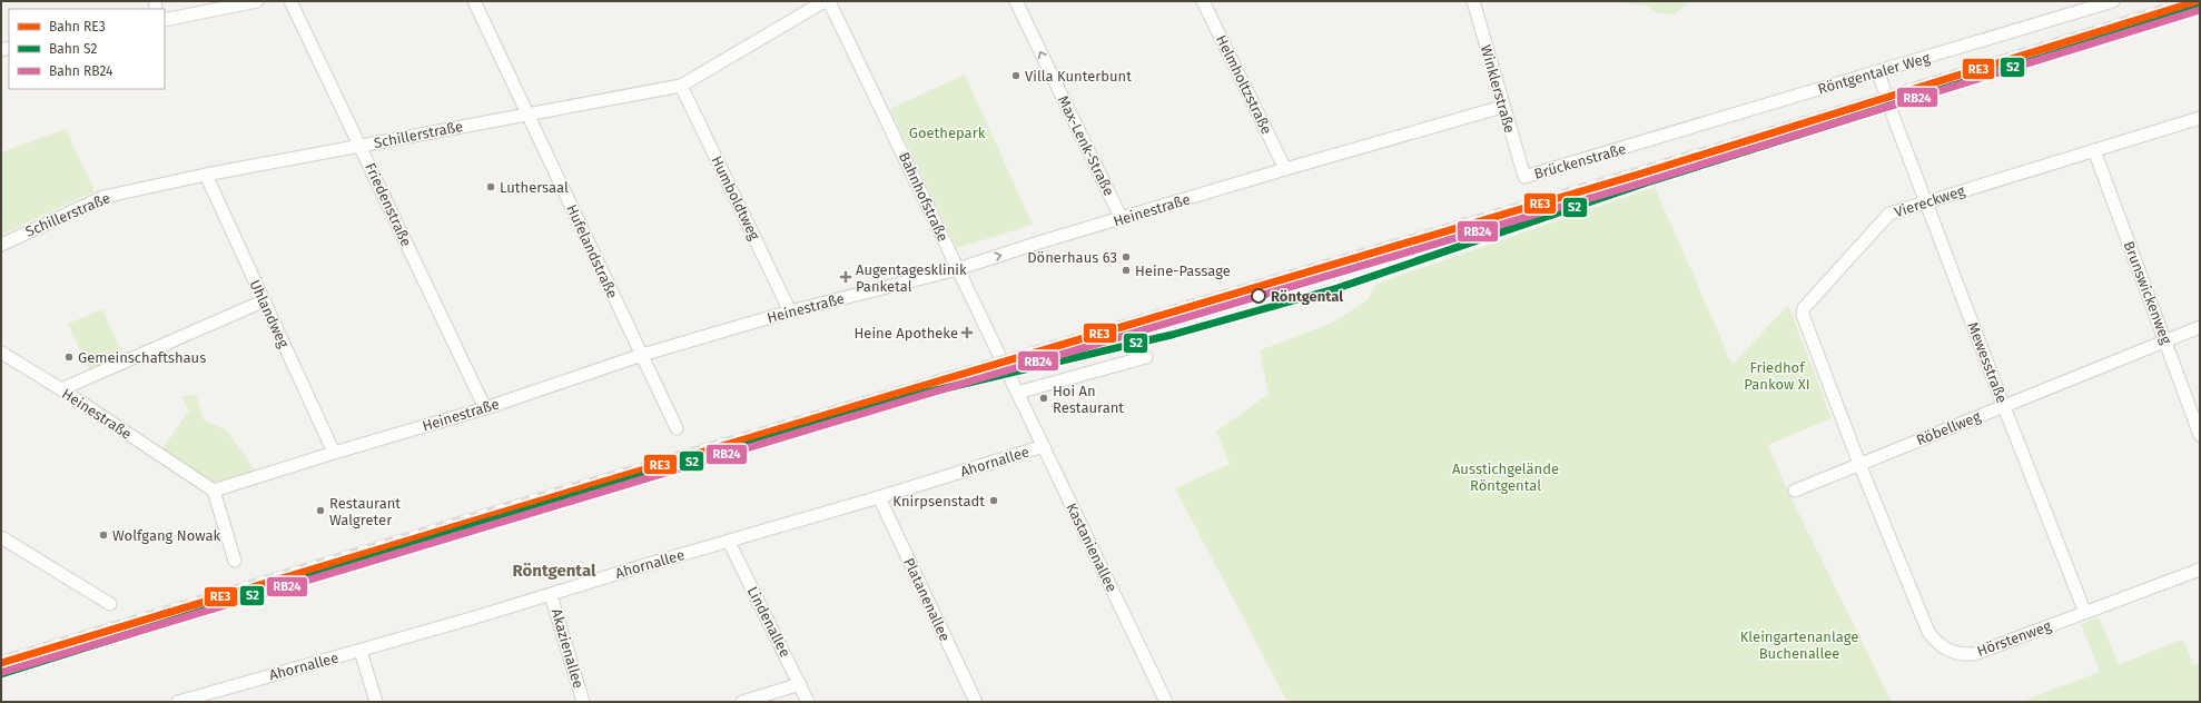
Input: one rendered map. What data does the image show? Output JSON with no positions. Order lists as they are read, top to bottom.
{
  "streets": {
    "street": [
      "Röntgentaler Weg",
      "Helmholtzstraße",
      "Winklerstraße",
      "Schillerstraße",
      "Max-Lenk-Straße",
      "Brückenstraße",
      "Bahnhofstraße",
      "Humboldtweg",
      "Viereckweg",
      "Friedenstraße",
      "Heinestraße",
      "Hufelandstraße",
      "Brunswickenweg",
      "Uhlandweg",
      "Mewesstraße",
      "Röbellweg",
      "Ahornallee",
      "Kastanienallee",
      "Platanenallee",
      "Lindenallee",
      "Hörstenweg",
      "Akazienallee"
    ]
  },
  "crossings": [
    ["Röntgentaler Weg", "Brückenstraße"],
    ["Helmholtzstraße", "Heinestraße"],
    ["Winklerstraße", "Brückenstraße"],
    ["Winklerstraße", "Heinestraße"],
    ["Schillerstraße", "Humboldtweg"],
    ["Schillerstraße", "Friedenstraße"],
    ["Schillerstraße", "Hufelandstraße"],
    ["Schillerstraße", "Uhlandweg"],
    ["Max-Lenk-Straße", "Heinestraße"],
    ["Bahnhofstraße", "Heinestraße"],
    ["Bahnhofstraße", "Kastanienallee"],
    ["Humboldtweg", "Heinestraße"],
    ["Viereckweg", "Brunswickenweg"],
    ["Viereckweg", "Mewesstraße"],
    ["Viereckweg", "Röbellweg"],
    ["Viereckweg", "Hörstenweg"],
    ["Friedenstraße", "Heinestraße"],
    ["Heinestraße", "Hufelandstraße"],
    ["Heinestraße", "Uhlandweg"],
    ["Brunswickenweg", "Röbellweg"],
    ["Mewesstraße", "Röbellweg"],
    ["Mewesstraße", "Hörstenweg"],
    ["Röbellweg", "Hörstenweg"],
    ["Ahornallee", "Kastanienallee"],
    ["Ahornallee", "Platanenallee"],
    ["Ahornallee", "Lindenallee"],
    ["Ahornallee", "Akazienallee"]
  ],
  "one_way": ["Max-Lenk-Straße"],
  "districts": ["Röntgental"],
  "parks": [
    "Goethepark",
    "Friedhof Pankow XI",
    "Ausstichgelände Röntgental",
    "Kleingartenanlage Buchenallee"
  ],
  "places": {
    "other": [
      "Villa Kunterbunt",
      "Luthersaal",
      "Dönerhaus 63",
      "Heine-Passage",
      "Röntgental",
      "Gemeinschaftshaus",
      "Hoi An Restaurant",
      "Knirpsenstadt",
      "Restaurant Walgreter",
      "Wolfgang Nowak"
    ],
    "health": ["Augentagesklinik Panketal", "Heine Apotheke"]
  },
  "lines": ["rail line RE3", "rail line S2", "rail line RB24"],
  "legend": ["Bahn RE3", "Bahn S2", "Bahn RB24"]
}
